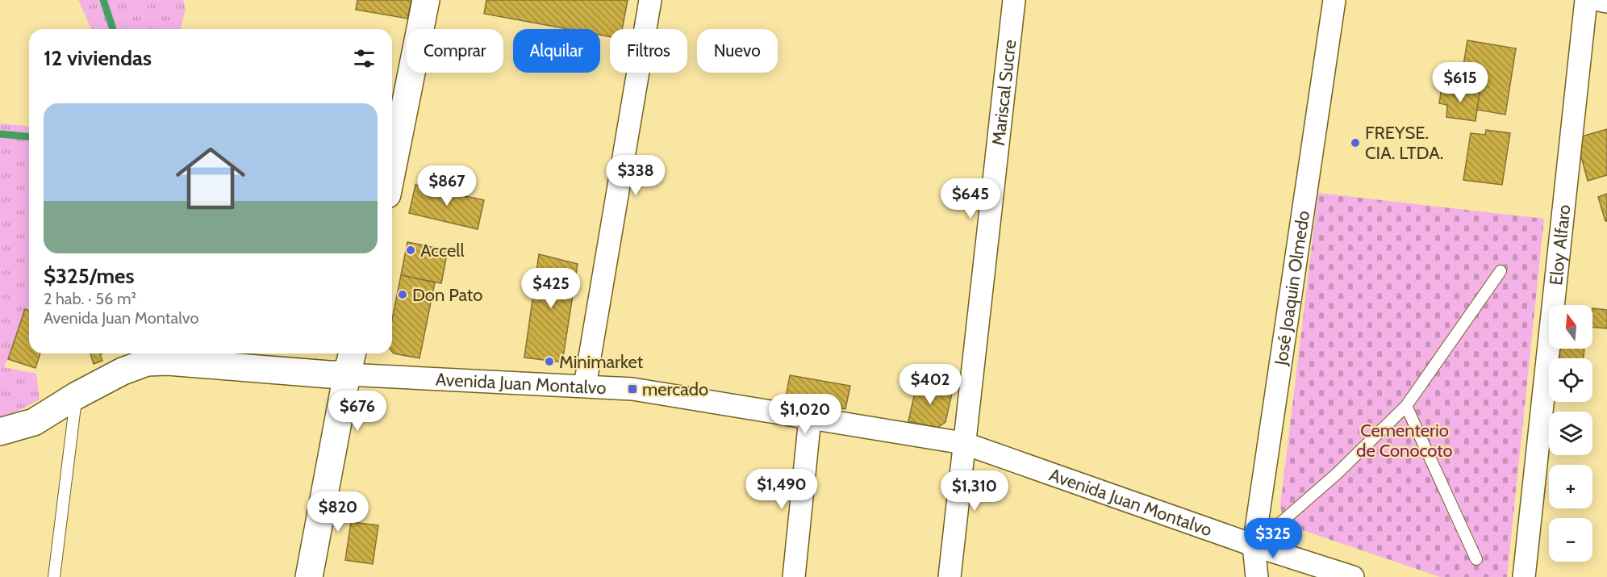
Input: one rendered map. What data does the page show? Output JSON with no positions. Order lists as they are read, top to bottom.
{
  "streets": {
    "main road": ["Avenida Juan Montalvo"],
    "street": ["Mariscal Sucre", "Eloy Alfaro", "José Joaquin Olmedo"]
  },
  "crossings": [
    ["Mariscal Sucre", "Avenida Juan Montalvo"],
    ["José Joaquin Olmedo", "Avenida Juan Montalvo"]
  ],
  "parks": ["Cementerio de Conocoto"],
  "places": {
    "other": [
      "FREYSE. CIA. LTDA.",
      "Accell",
      "Don Pato",
      "Minimarket"
    ],
    "transit": ["mercado"]
  },
  "north": "top",
  "page": {
    "chip": [
      "Comprar",
      "Alquilar",
      "Filtros",
      "Nuevo"
    ],
    "heading": "12 viviendas",
    "price": [
      "$615",
      "$338",
      "$867",
      "$645",
      "$425",
      "$402",
      "$676",
      "$1,020",
      "$1,490",
      "$1,310",
      "$820",
      "$325"
    ],
    "list": [
      {
        "name": "$325/mes",
        "note": "2 hab. · 56 m² · Avenida Juan Montalvo"
      }
    ],
    "map_buttons": ["+", "−"]
  }
}
